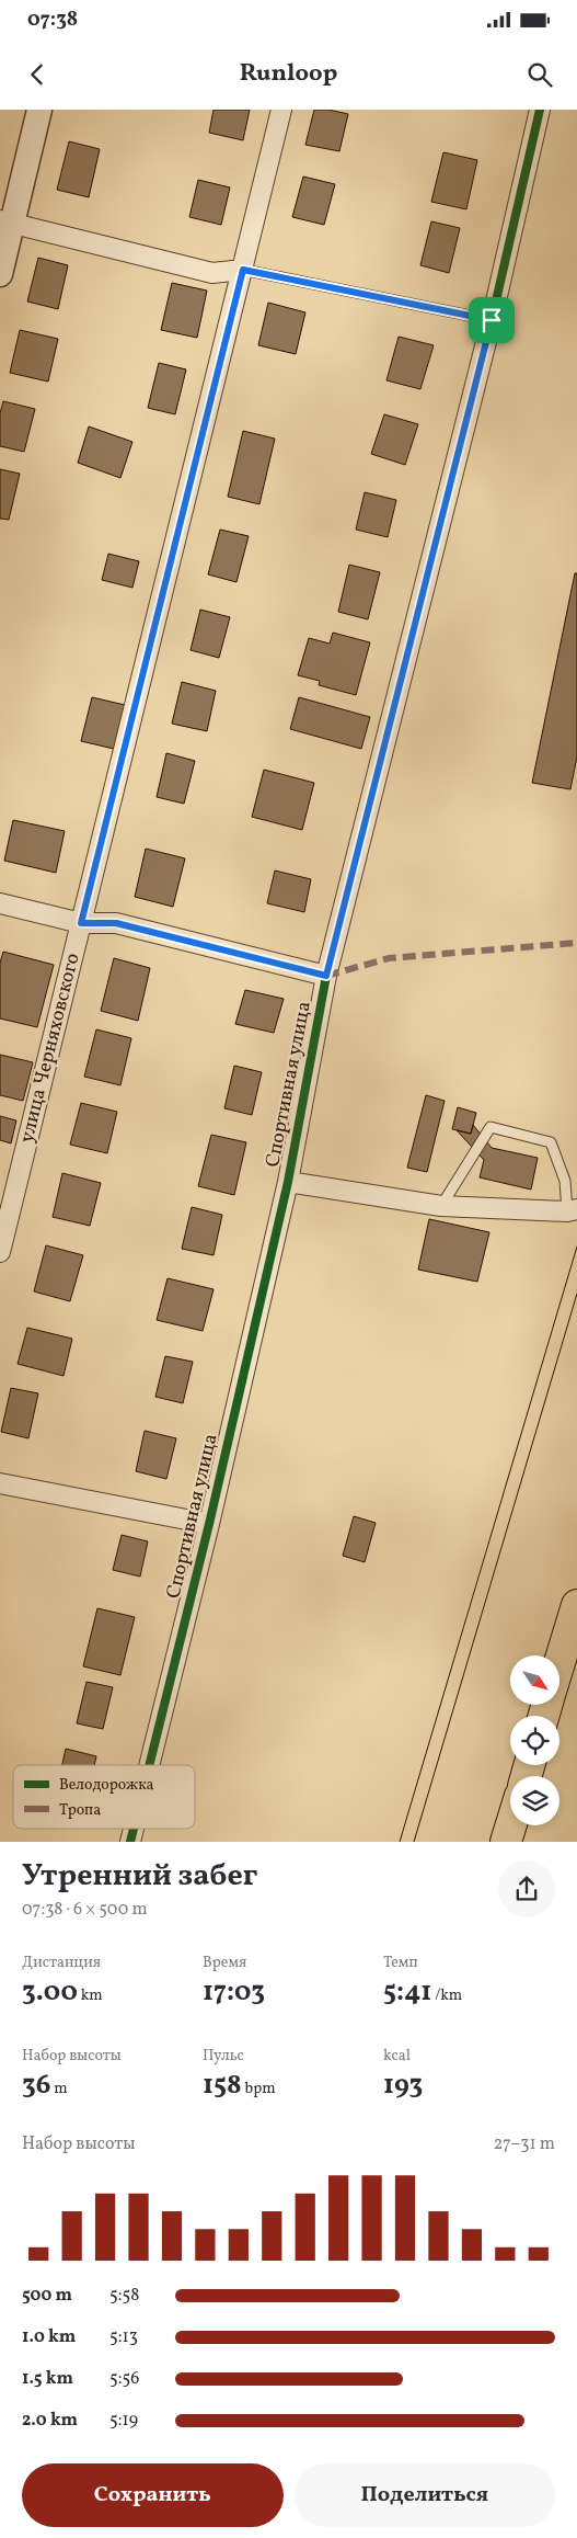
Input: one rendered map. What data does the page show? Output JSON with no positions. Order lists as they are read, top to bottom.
{
  "streets": {
    "street": ["улица Черняховского", "Спортивная улица"]
  },
  "legend": ["Велодорожка", "Тропа"],
  "north": "bottom right",
  "page": {
    "status": "07:38",
    "header": "Runloop",
    "heading": ["Утренний забег", "07:38 · 6 × 500 m"],
    "stats": [
      ["Дистанция", "3.00 km"],
      ["Время", "17:03"],
      ["Темп", "5:41 /km"],
      ["Набор высоты", "36 m"],
      ["Пульс", "158 bpm"],
      ["kcal", "193"]
    ],
    "chart": ["Набор высоты", "27–31 m"],
    "list": [
      {
        "name": "500 m",
        "note": "5:58"
      },
      {
        "name": "1.0 km",
        "note": "5:13"
      },
      {
        "name": "1.5 km",
        "note": "5:56"
      },
      {
        "name": "2.0 km",
        "note": "5:19"
      }
    ],
    "buttons": ["Сохранить", "Поделиться"]
  }
}
